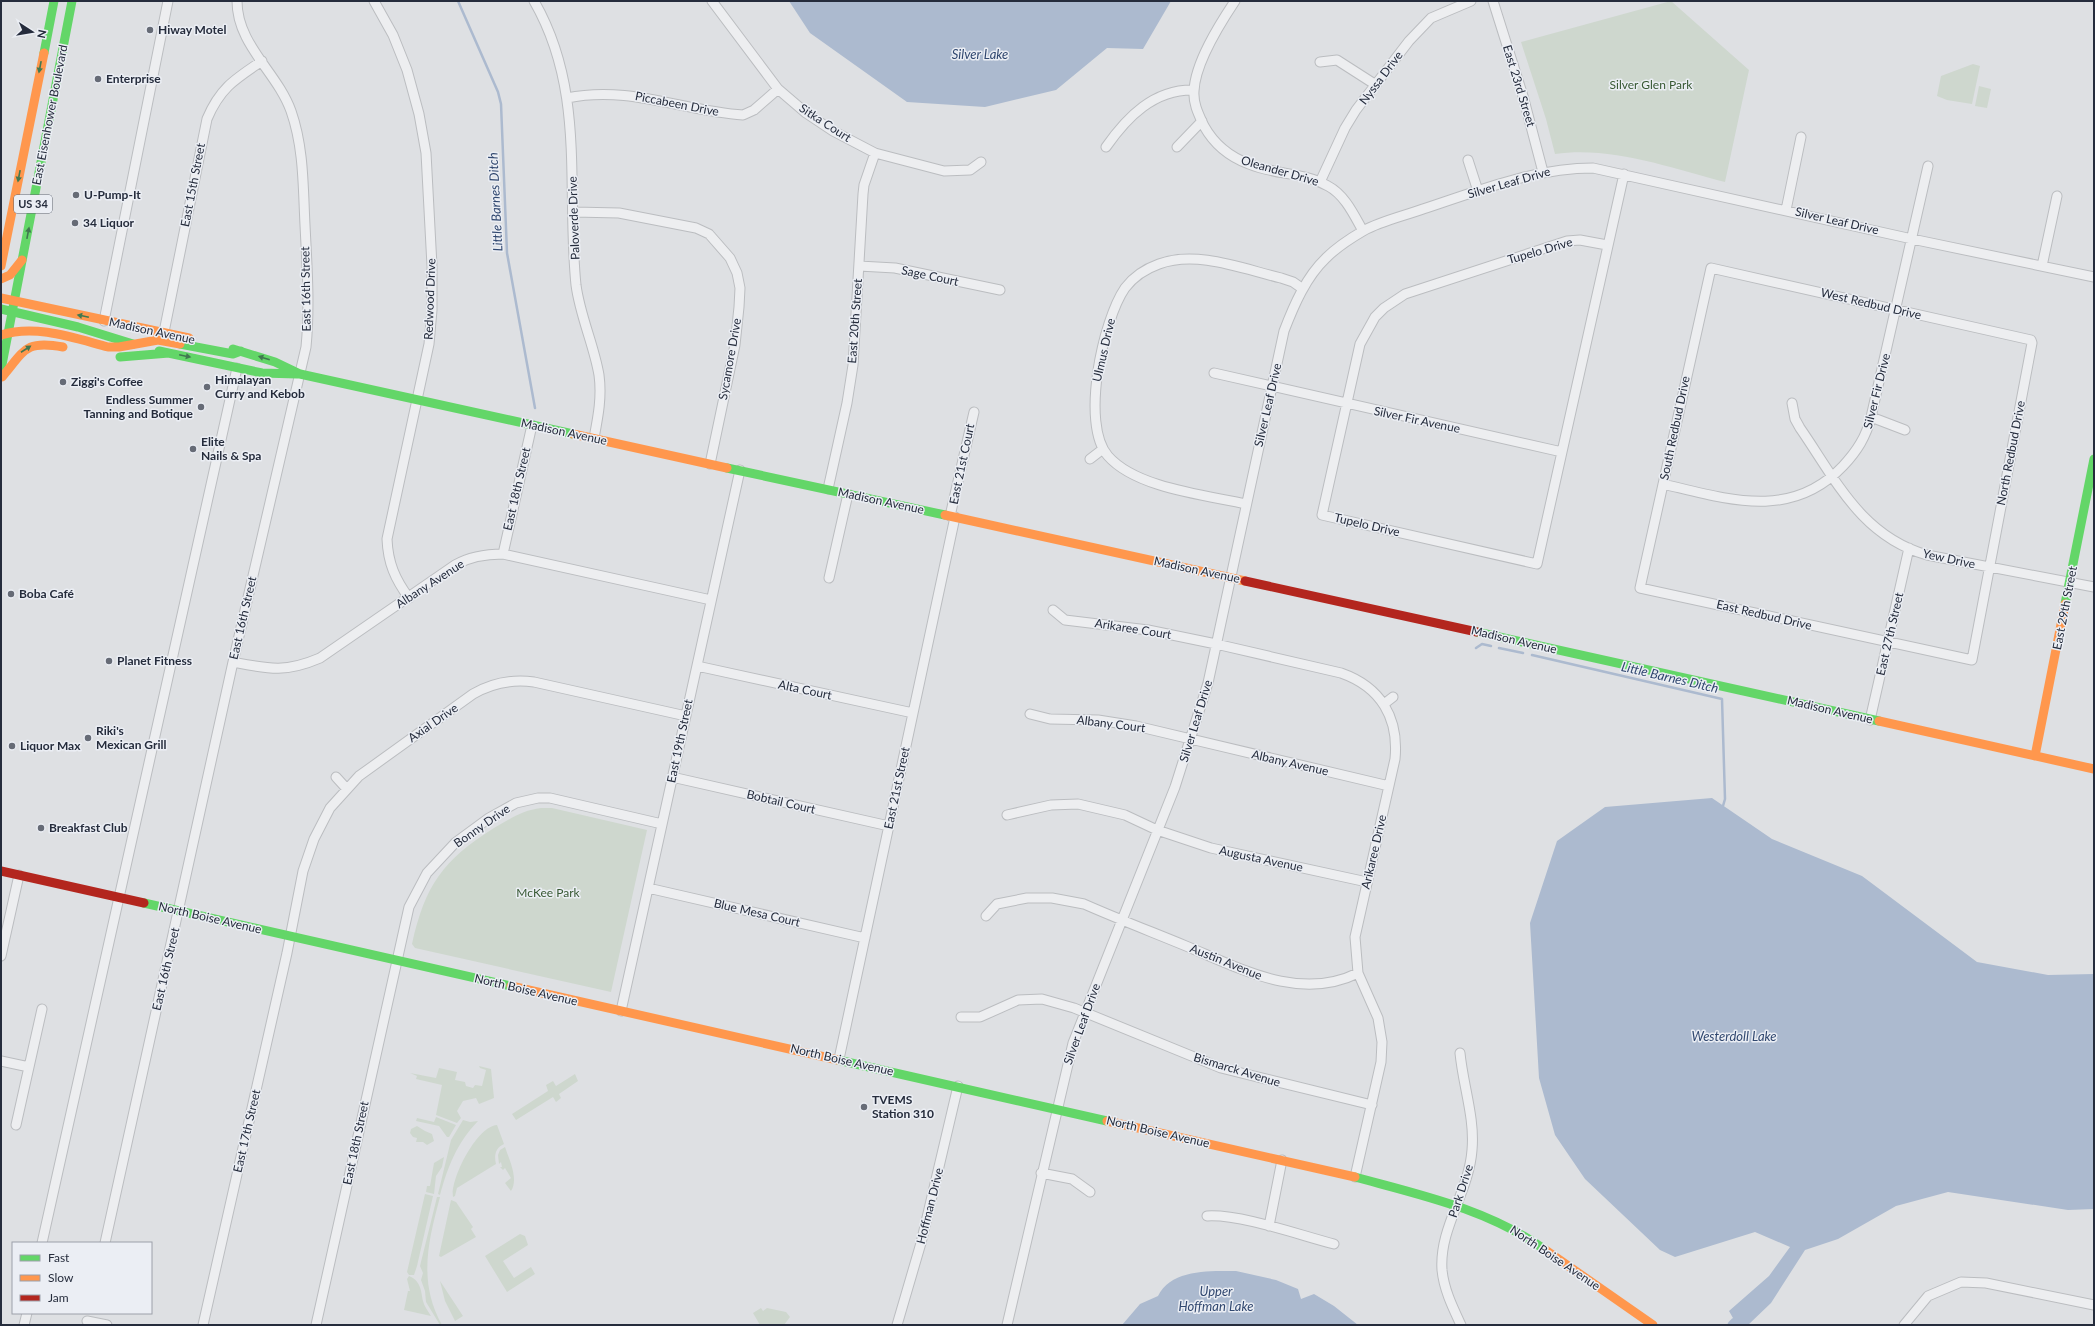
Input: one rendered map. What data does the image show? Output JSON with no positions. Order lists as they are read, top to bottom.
{
  "streets": {
    "main road": [
      "East Eisenhower Boulevard",
      "US 34",
      "Madison Avenue",
      "East 29th Street",
      "North Boise Avenue"
    ],
    "street": [
      "Nyssa Drive",
      "East 23rd Street",
      "Piccabeen Drive",
      "Sitka Court",
      "Oleander Drive",
      "Silver Leaf Drive",
      "East 15th Street",
      "Paloverde Drive",
      "Tupelo Drive",
      "Sage Court",
      "East 16th Street",
      "Redwood Drive",
      "West Redbud Drive",
      "East 20th Street",
      "Ulmus Drive",
      "Sycamore Drive",
      "Silver Fir Drive",
      "Silver Fir Avenue",
      "South Redbud Drive",
      "North Redbud Drive",
      "East 21st Court",
      "East 18th Street",
      "Yew Drive",
      "Albany Avenue",
      "East Redbud Drive",
      "Arikaree Court",
      "East 27th Street",
      "Alta Court",
      "Axial Drive",
      "Albany Court",
      "East 19th Street",
      "East 21st Street",
      "Bobtail Court",
      "Bonny Drive",
      "Arikaree Drive",
      "Augusta Avenue",
      "Blue Mesa Court",
      "Austin Avenue",
      "Bismarck Avenue",
      "East 17th Street",
      "Park Drive",
      "Hoffman Drive"
    ]
  },
  "crossings": [
    ["Nyssa Drive", "Oleander Drive"],
    ["East 23rd Street", "Silver Leaf Drive"],
    ["Piccabeen Drive", "Sitka Court"],
    ["Piccabeen Drive", "Paloverde Drive"],
    ["East Eisenhower Boulevard", "Madison Avenue"],
    ["Sitka Court", "East 20th Street"],
    ["Oleander Drive", "Silver Leaf Drive"],
    ["Silver Leaf Drive", "Tupelo Drive"],
    ["Silver Leaf Drive", "Madison Avenue"],
    ["Silver Leaf Drive", "Ulmus Drive"],
    ["Silver Leaf Drive", "Silver Fir Drive"],
    ["Silver Leaf Drive", "Silver Fir Avenue"],
    ["Silver Leaf Drive", "Albany Avenue"],
    ["Silver Leaf Drive", "Arikaree Court"],
    ["Silver Leaf Drive", "Albany Court"],
    ["Silver Leaf Drive", "Arikaree Drive"],
    ["Silver Leaf Drive", "Augusta Avenue"],
    ["Silver Leaf Drive", "North Boise Avenue"],
    ["Silver Leaf Drive", "Austin Avenue"],
    ["Silver Leaf Drive", "Bismarck Avenue"],
    ["East 15th Street", "East 16th Street"],
    ["East 15th Street", "Madison Avenue"],
    ["Paloverde Drive", "Madison Avenue"],
    ["Paloverde Drive", "Sycamore Drive"],
    ["Tupelo Drive", "Silver Fir Avenue"],
    ["Sage Court", "East 20th Street"],
    ["East 16th Street", "Madison Avenue"],
    ["East 16th Street", "Albany Avenue"],
    ["East 16th Street", "North Boise Avenue"],
    ["Redwood Drive", "Madison Avenue"],
    ["Redwood Drive", "Albany Avenue"],
    ["West Redbud Drive", "Silver Fir Drive"],
    ["West Redbud Drive", "South Redbud Drive"],
    ["West Redbud Drive", "North Redbud Drive"],
    ["East 20th Street", "Madison Avenue"],
    ["Madison Avenue", "Sycamore Drive"],
    ["Madison Avenue", "East 21st Court"],
    ["Madison Avenue", "East 18th Street"],
    ["Madison Avenue", "East 29th Street"],
    ["Madison Avenue", "East 27th Street"],
    ["Madison Avenue", "East 19th Street"],
    ["Madison Avenue", "East 21st Street"],
    ["Silver Fir Drive", "South Redbud Drive"],
    ["Silver Fir Drive", "Yew Drive"],
    ["South Redbud Drive", "East Redbud Drive"],
    ["North Redbud Drive", "Yew Drive"],
    ["North Redbud Drive", "East Redbud Drive"],
    ["North Redbud Drive", "East 27th Street"],
    ["East 21st Court", "East 21st Street"],
    ["East 18th Street", "Albany Avenue"],
    ["East 18th Street", "Bonny Drive"],
    ["East 18th Street", "North Boise Avenue"],
    ["Yew Drive", "East 29th Street"],
    ["Yew Drive", "East 27th Street"],
    ["Albany Avenue", "Albany Court"],
    ["Albany Avenue", "East 19th Street"],
    ["Albany Avenue", "Arikaree Drive"],
    ["East Redbud Drive", "East 27th Street"],
    ["Arikaree Court", "Arikaree Drive"],
    ["Alta Court", "East 19th Street"],
    ["Alta Court", "East 21st Street"],
    ["Axial Drive", "East 19th Street"],
    ["Axial Drive", "North Boise Avenue"],
    ["Axial Drive", "East 17th Street"],
    ["East 19th Street", "Bobtail Court"],
    ["East 19th Street", "Bonny Drive"],
    ["East 19th Street", "Blue Mesa Court"],
    ["East 19th Street", "North Boise Avenue"],
    ["East 21st Street", "Bobtail Court"],
    ["East 21st Street", "Blue Mesa Court"],
    ["East 21st Street", "North Boise Avenue"],
    ["Bonny Drive", "North Boise Avenue"],
    ["Arikaree Drive", "Augusta Avenue"],
    ["Arikaree Drive", "North Boise Avenue"],
    ["Arikaree Drive", "Austin Avenue"],
    ["Arikaree Drive", "Bismarck Avenue"],
    ["North Boise Avenue", "East 17th Street"],
    ["North Boise Avenue", "Park Drive"],
    ["North Boise Avenue", "Hoffman Drive"]
  ],
  "water": [
    "Silver Lake",
    "Little Barnes Ditch",
    "Westerdoll Lake",
    "Upper Hoffman Lake"
  ],
  "parks": ["Silver Glen Park", "McKee Park"],
  "places": [
    "Hiway Motel",
    "Enterprise",
    "U-Pump-It",
    "34 Liquor",
    "Ziggi's Coffee",
    "Himalayan Curry and Kebob",
    "Endless Summer Tanning and Botique",
    "Elite Nails & Spa",
    "Boba Café",
    "Planet Fitness",
    "Riki's Mexican Grill",
    "Liquor Max",
    "Breakfast Club",
    "TVEMS Station 310"
  ],
  "legend": ["Fast", "Slow", "Jam"],
  "north": "right"
}
